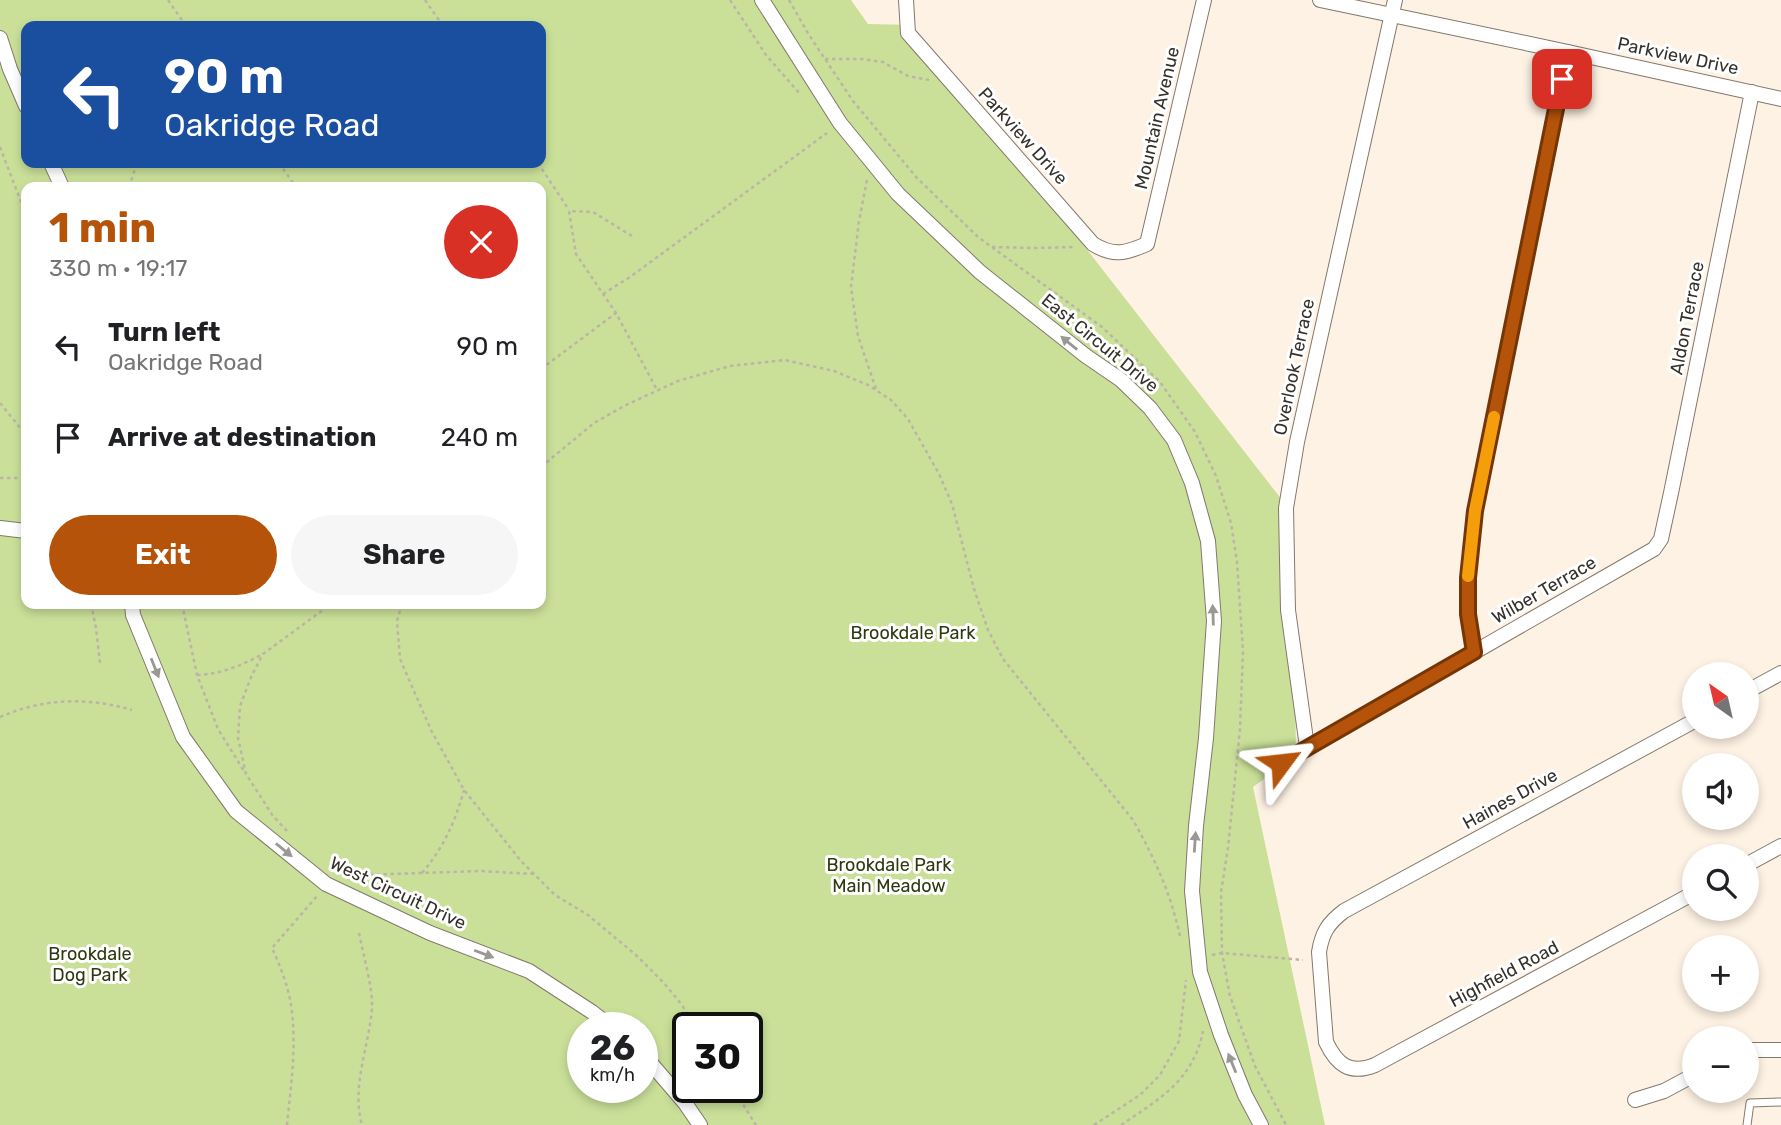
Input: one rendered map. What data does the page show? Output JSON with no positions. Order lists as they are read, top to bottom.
{
  "streets": {
    "street": [
      "Parkview Drive",
      "Mountain Avenue",
      "Aldon Terrace",
      "East Circuit Drive",
      "Overlook Terrace",
      "Wilber Terrace",
      "Haines Drive",
      "West Circuit Drive",
      "Highfield Road"
    ]
  },
  "crossings": [
    ["Parkview Drive", "Mountain Avenue"],
    ["Parkview Drive", "Aldon Terrace"],
    ["Parkview Drive", "Overlook Terrace"],
    ["Aldon Terrace", "Wilber Terrace"],
    ["Overlook Terrace", "Wilber Terrace"],
    ["Haines Drive", "Highfield Road"]
  ],
  "one_way": ["East Circuit Drive", "West Circuit Drive"],
  "parks": ["Brookdale Park", "Brookdale Park Main Meadow", "Brookdale Dog Park"],
  "north": "top left",
  "page": {
    "turn": ["90 m", "Oakridge Road"],
    "heading": ["1 min", "330 m · 19:17"],
    "list": [
      {
        "name": "Turn left",
        "note": "Oakridge Road",
        "value": "90 m"
      },
      {
        "name": "Arrive at destination",
        "value": "240 m"
      }
    ],
    "buttons": ["Exit", "Share"],
    "map_buttons": ["+", "−"],
    "speed": "26 km/h",
    "limit": "30"
  }
}
